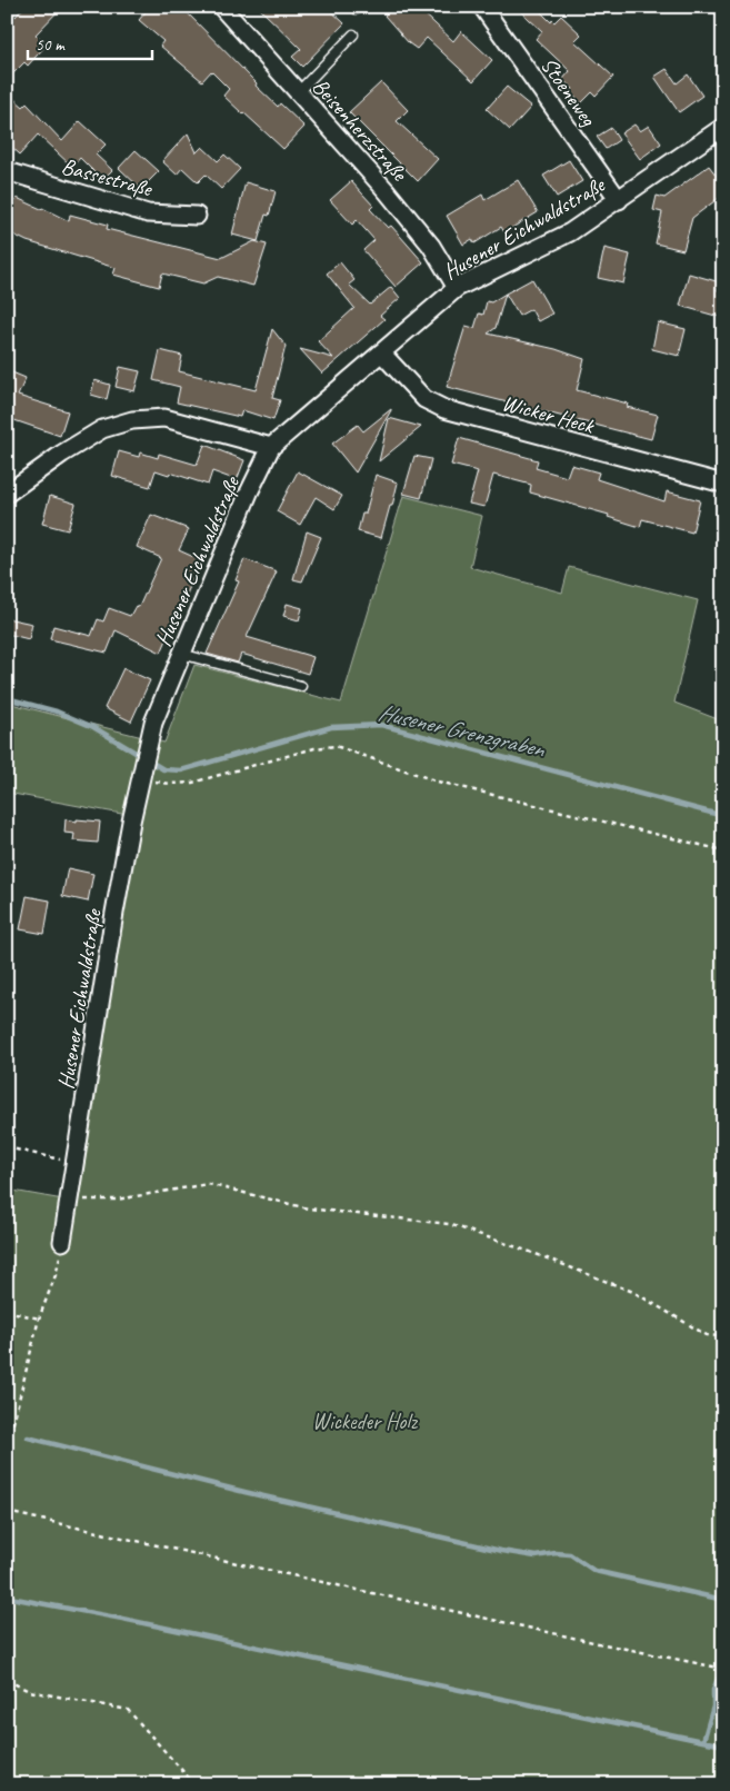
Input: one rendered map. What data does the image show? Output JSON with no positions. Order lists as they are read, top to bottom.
{
  "streets": {
    "street": [
      "Stoeneweg",
      "Beisenherzstraße",
      "Bassestraße",
      "Husener Eichwaldstraße",
      "Wicker Heck"
    ]
  },
  "crossings": [
    ["Stoeneweg", "Husener Eichwaldstraße"],
    ["Beisenherzstraße", "Husener Eichwaldstraße"],
    ["Husener Eichwaldstraße", "Wicker Heck"]
  ],
  "water": ["Husener Grenzgraben"],
  "parks": ["Wickeder Holz"],
  "scale_bar": "50 m"
}
